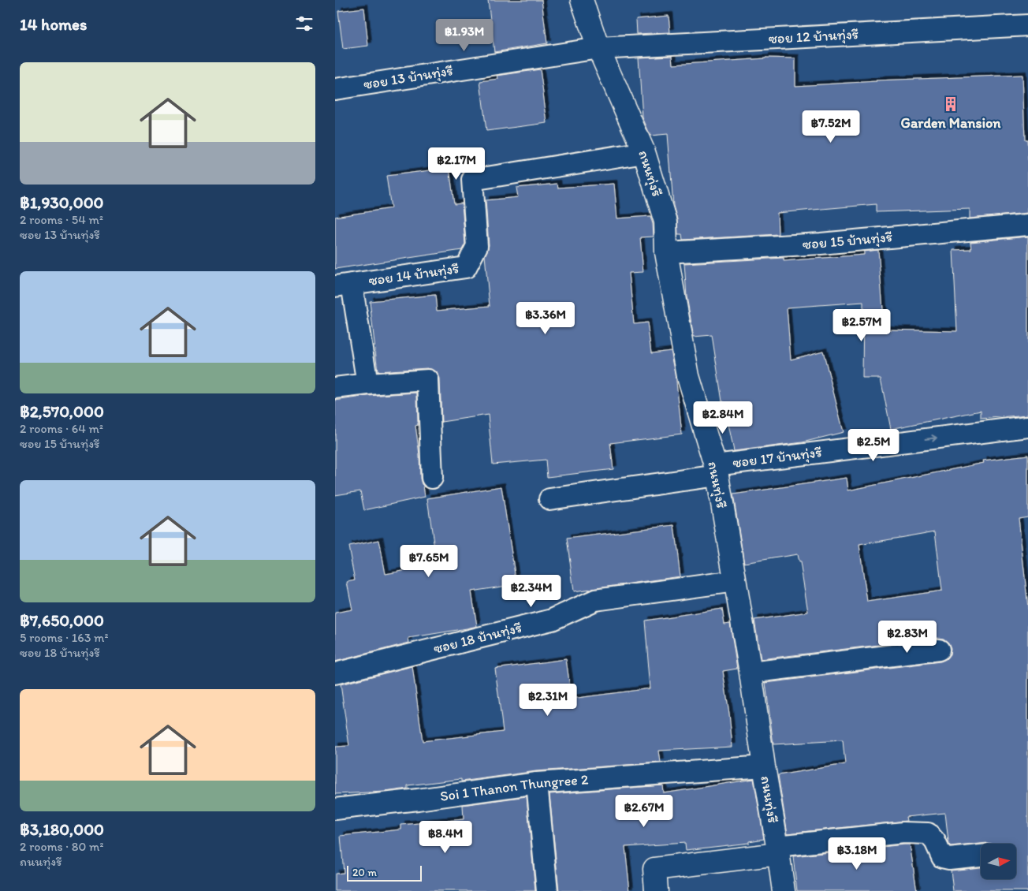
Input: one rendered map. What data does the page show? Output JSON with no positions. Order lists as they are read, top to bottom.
{
  "streets": {
    "street": [
      "ซอย 12 บ้านทุ่งรี",
      "ซอย 13 บ้านทุ่งรี",
      "ถนนทุ่งรี",
      "ซอย 15 บ้านทุ่งรี",
      "ซอย 14 บ้านทุ่งรี",
      "ซอย 17 บ้านทุ่งรี",
      "ซอย 18 บ้านทุ่งรี",
      "Soi 1 Thanon Thungree 2"
    ]
  },
  "crossings": [
    ["ซอย 12 บ้านทุ่งรี", "ซอย 13 บ้านทุ่งรี"],
    ["ซอย 12 บ้านทุ่งรี", "ถนนทุ่งรี"],
    ["ซอย 13 บ้านทุ่งรี", "ถนนทุ่งรี"],
    ["ถนนทุ่งรี", "ซอย 15 บ้านทุ่งรี"],
    ["ถนนทุ่งรี", "ซอย 14 บ้านทุ่งรี"],
    ["ถนนทุ่งรี", "ซอย 17 บ้านทุ่งรี"],
    ["ถนนทุ่งรี", "ซอย 18 บ้านทุ่งรี"],
    ["ถนนทุ่งรี", "Soi 1 Thanon Thungree 2"]
  ],
  "one_way": ["ซอย 17 บ้านทุ่งรี"],
  "places": {
    "building": ["Garden Mansion"]
  },
  "scale_bar": "20 m",
  "north": "right",
  "page": {
    "heading": "14 homes",
    "price": [
      "฿1.93M",
      "฿7.52M",
      "฿2.17M",
      "฿3.36M",
      "฿2.57M",
      "฿2.84M",
      "฿2.5M",
      "฿7.65M",
      "฿2.34M",
      "฿2.83M",
      "฿2.31M",
      "฿2.67M",
      "฿8.4M",
      "฿3.18M"
    ],
    "list": [
      {
        "name": "฿1,930,000",
        "note": "2 rooms · 54 m² · ซอย 13 บ้านทุ่งรี"
      },
      {
        "name": "฿2,570,000",
        "note": "2 rooms · 64 m² · ซอย 15 บ้านทุ่งรี"
      },
      {
        "name": "฿7,650,000",
        "note": "5 rooms · 163 m² · ซอย 18 บ้านทุ่งรี"
      },
      {
        "name": "฿3,180,000",
        "note": "2 rooms · 80 m² · ถนนทุ่งรี"
      }
    ],
    "scale": "20 m"
  }
}
